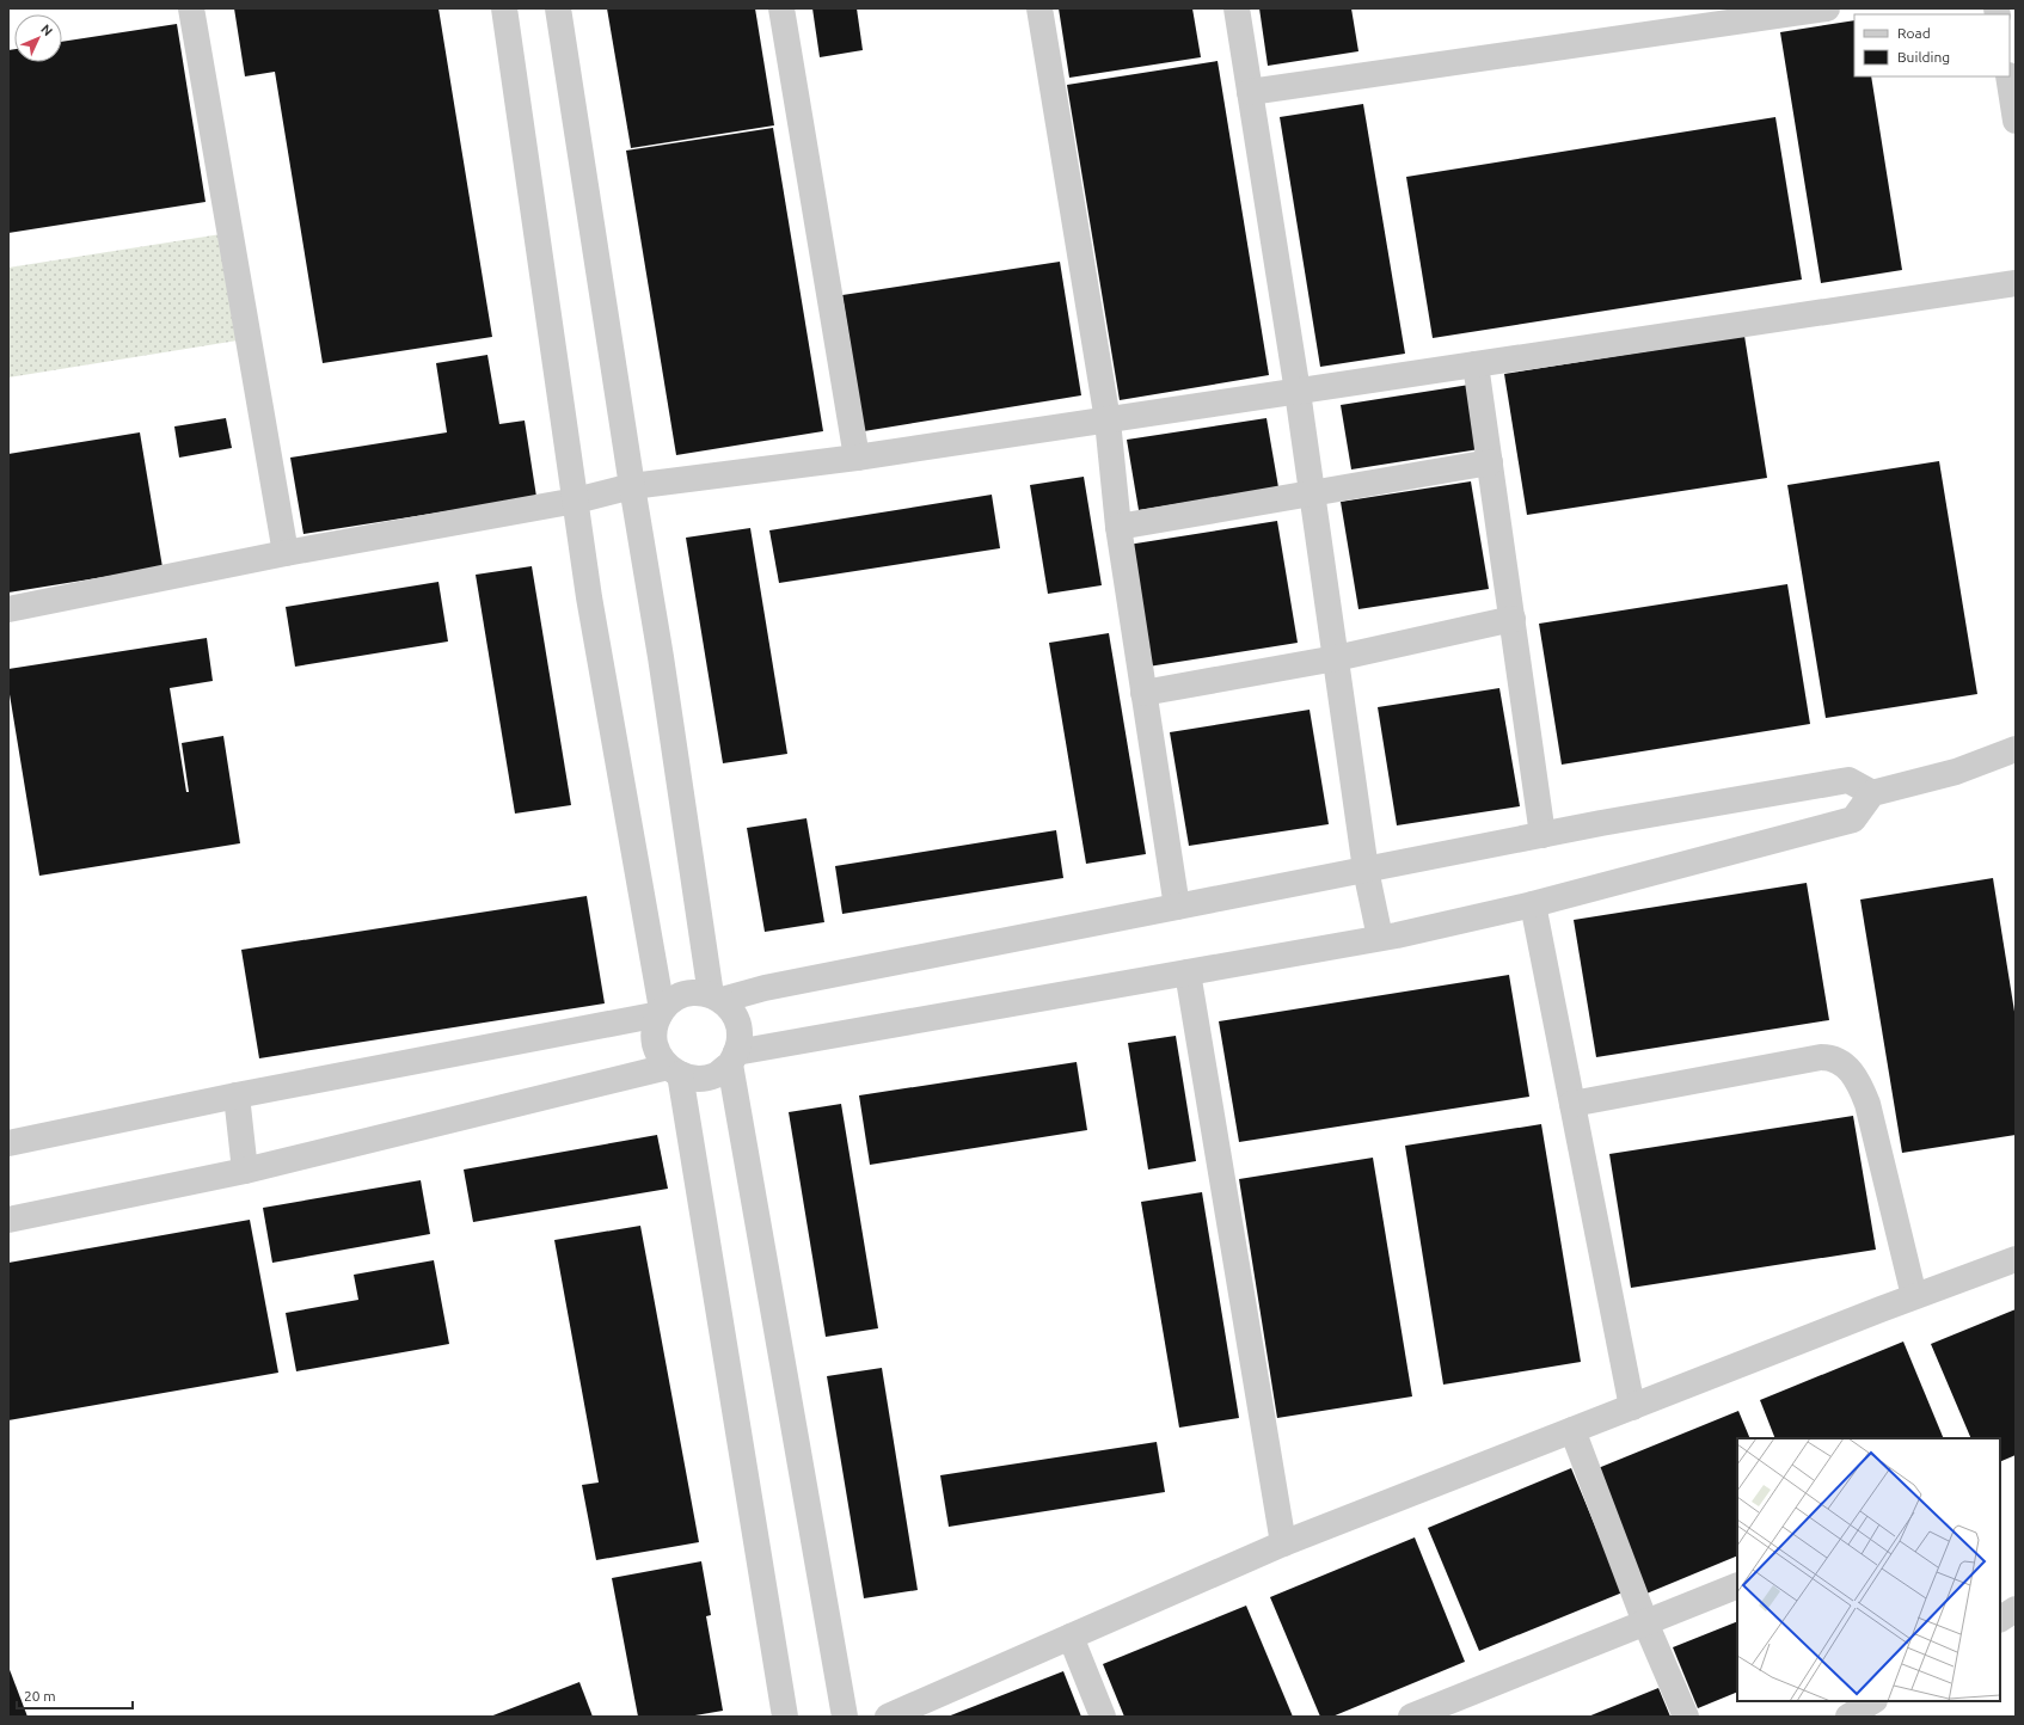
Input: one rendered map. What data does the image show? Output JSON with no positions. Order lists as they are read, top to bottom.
{
  "legend": ["Road", "Building"],
  "scale_bar": "20 m",
  "north": "top right"
}
